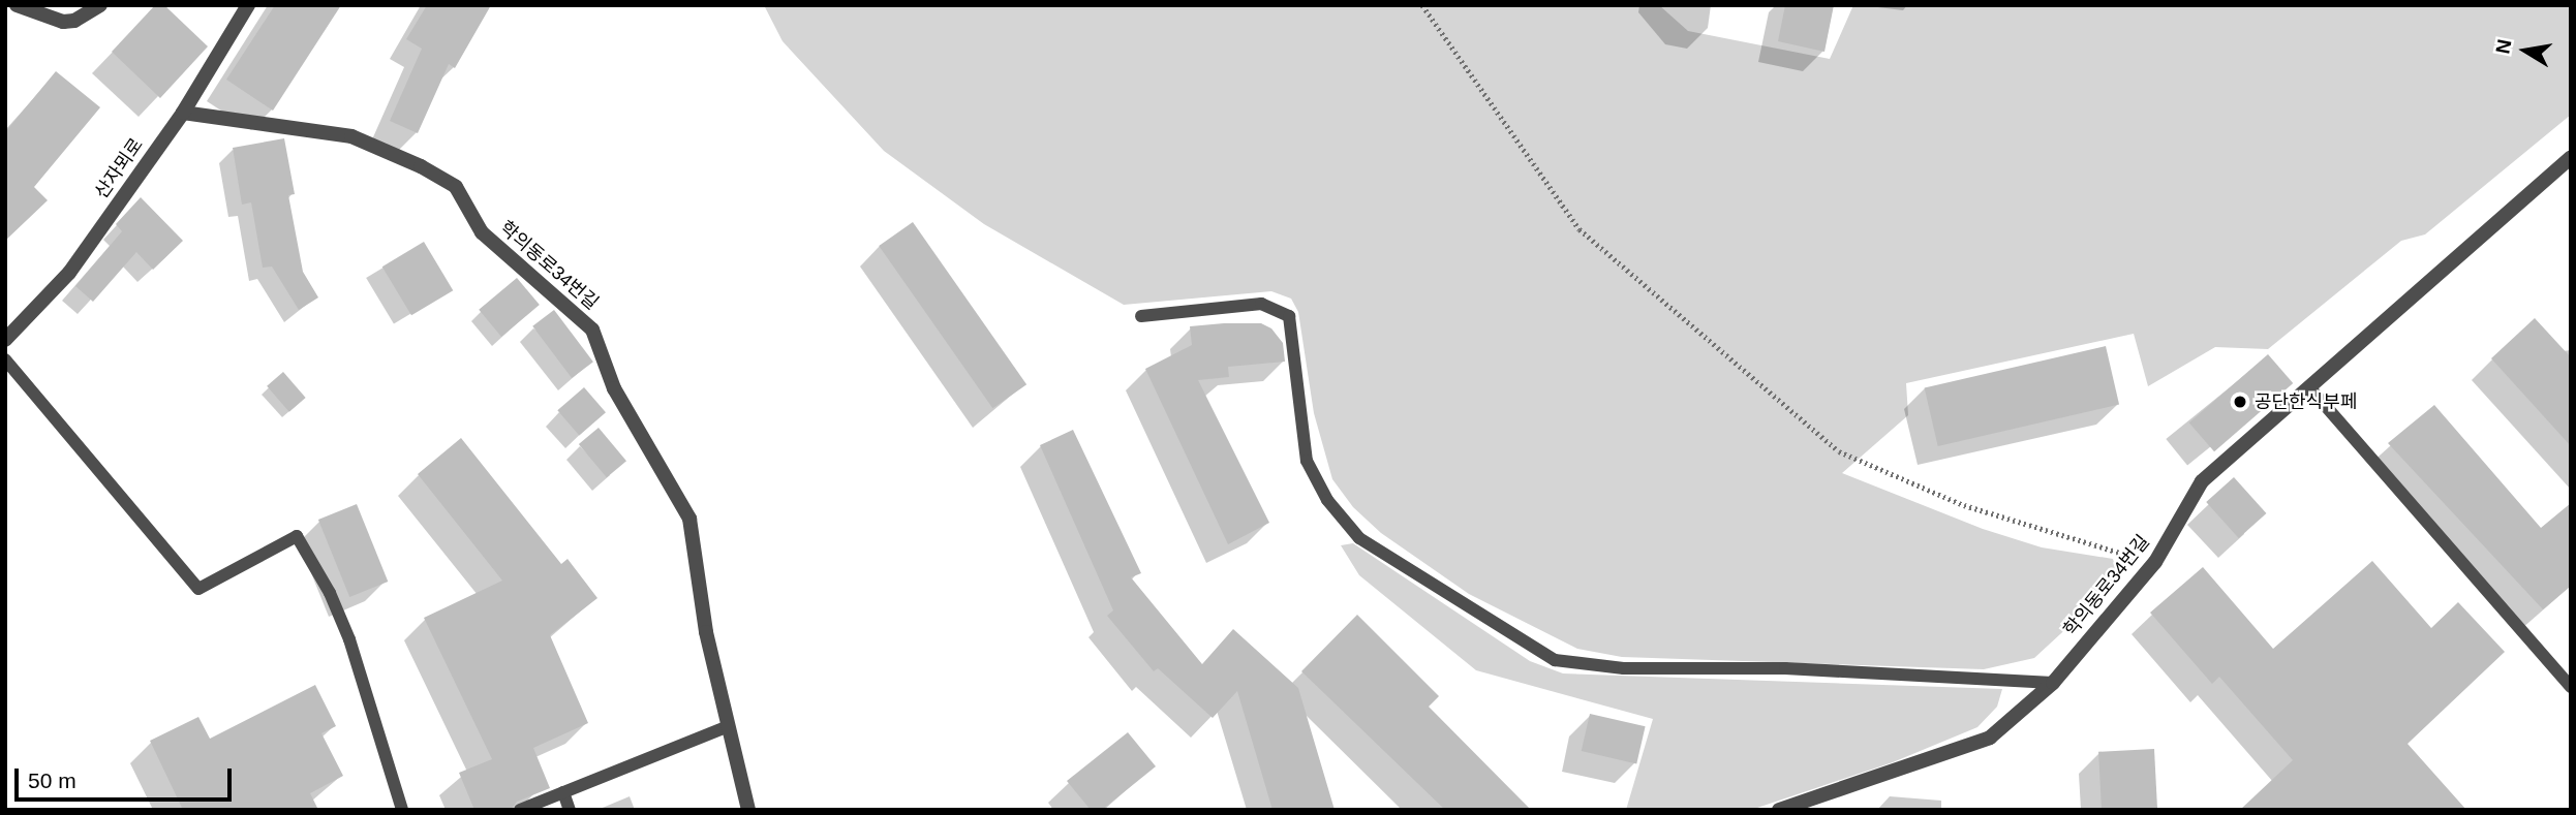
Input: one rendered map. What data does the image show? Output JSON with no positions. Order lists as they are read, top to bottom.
{
  "streets": {
    "street": ["산자뫼로", "학의동로34번길"]
  },
  "crossings": [
    ["산자뫼로", "학의동로34번길"]
  ],
  "places": ["공단한식부페"],
  "scale_bar": "50 m",
  "north": "left"
}
